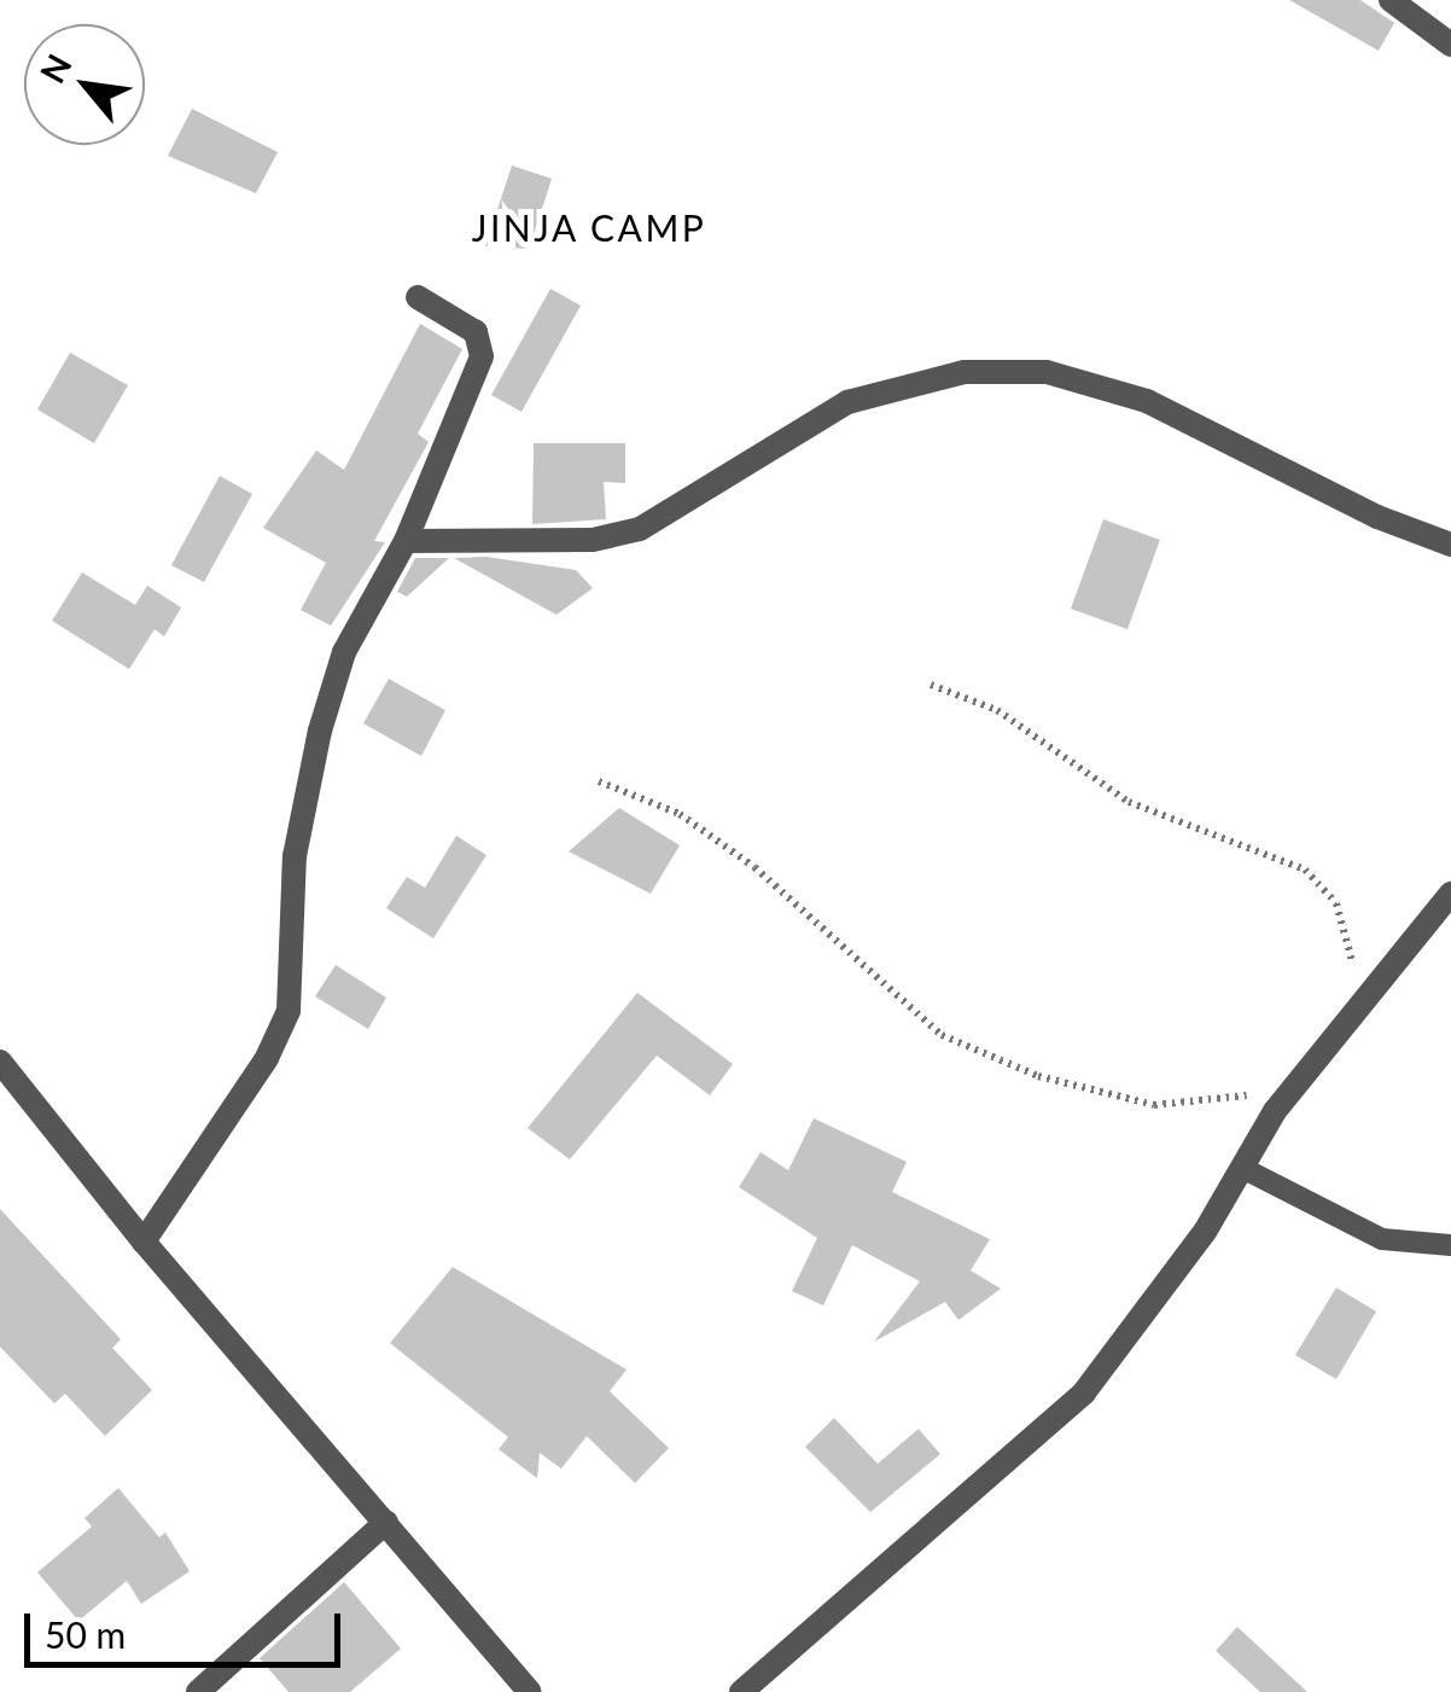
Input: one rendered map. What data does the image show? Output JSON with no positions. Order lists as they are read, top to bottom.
{
  "districts": ["JINJA CAMP"],
  "scale_bar": "50 m",
  "north": "top left"
}
